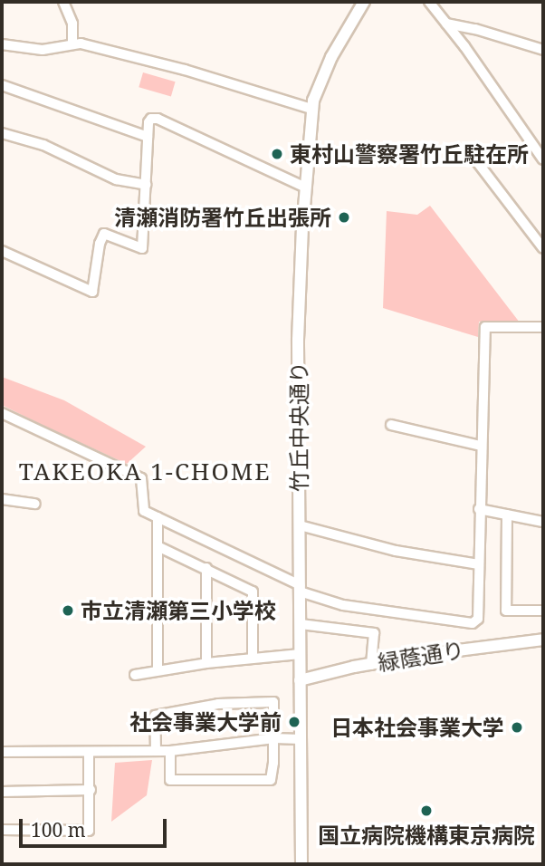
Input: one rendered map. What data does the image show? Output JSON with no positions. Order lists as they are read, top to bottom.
{
  "streets": {
    "street": ["竹丘中央通り", "緑蔭通り"]
  },
  "crossings": [
    ["竹丘中央通り", "緑蔭通り"]
  ],
  "districts": ["TAKEOKA 1-CHOME"],
  "places": [
    "東村山警察署竹丘駐在所",
    "清瀬消防署竹丘出張所",
    "市立清瀬第三小学校",
    "社会事業大学前",
    "日本社会事業大学",
    "国立病院機構東京病院"
  ],
  "scale_bar": "100 m"
}
